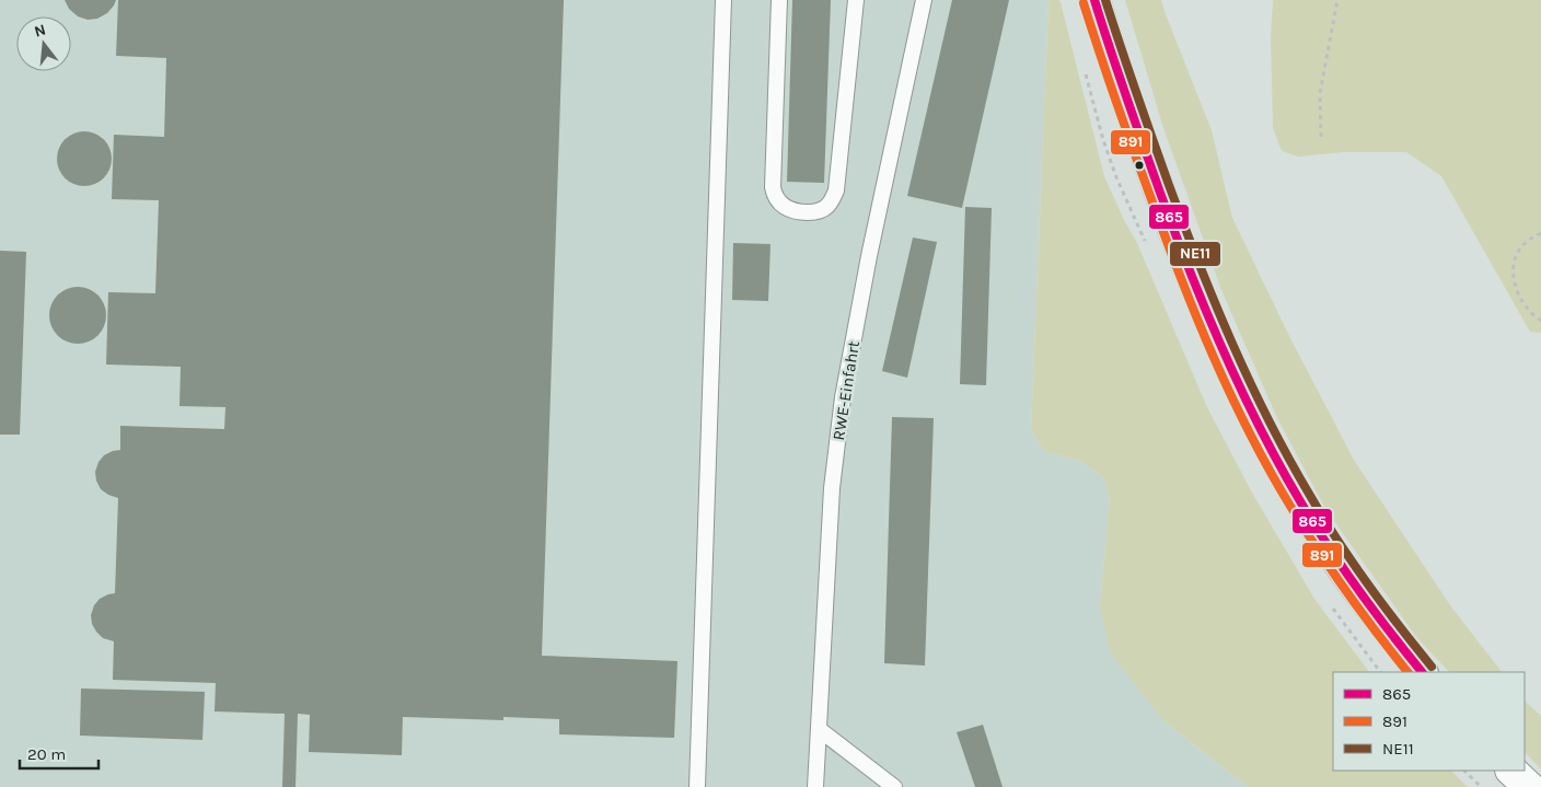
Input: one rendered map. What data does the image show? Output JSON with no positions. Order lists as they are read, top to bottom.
{
  "streets": {
    "lane": ["RWE-Einfahrt"]
  },
  "lines": ["transit line 865", "transit line NE11", "transit line 891"],
  "legend": ["865", "891", "NE11"],
  "scale_bar": "20 m",
  "north": "top"
}
